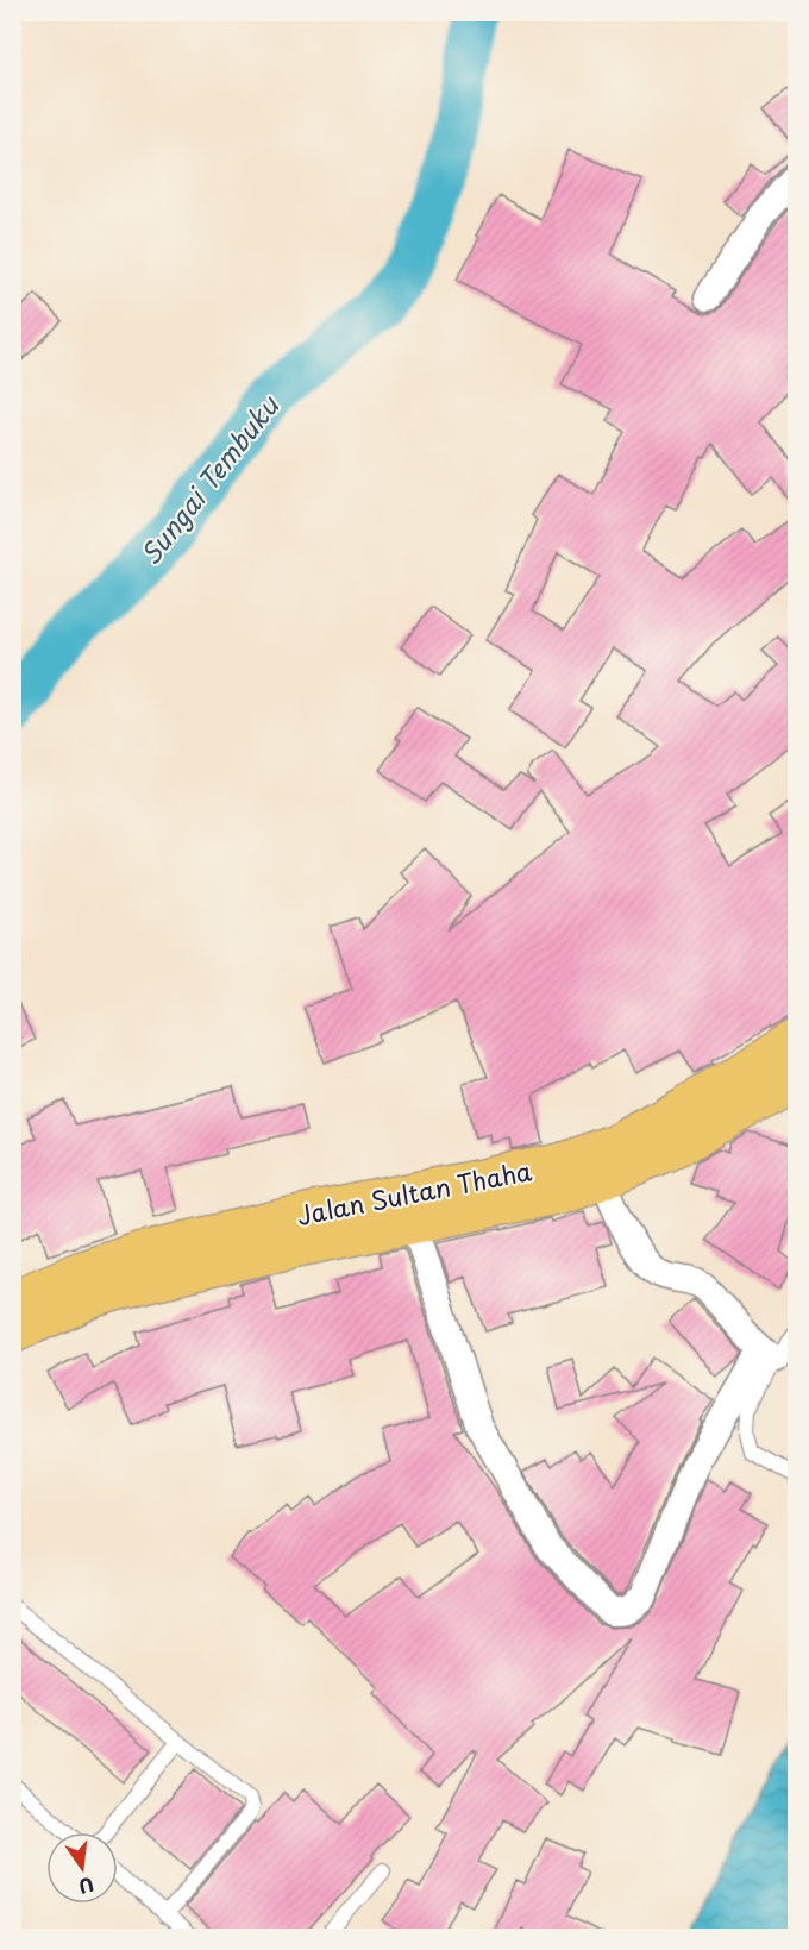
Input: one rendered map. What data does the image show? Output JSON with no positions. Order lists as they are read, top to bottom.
{
  "streets": {
    "highway": ["Jalan Sultan Thaha"]
  },
  "water": ["Sungai Tembuku"],
  "north": "bottom"
}
